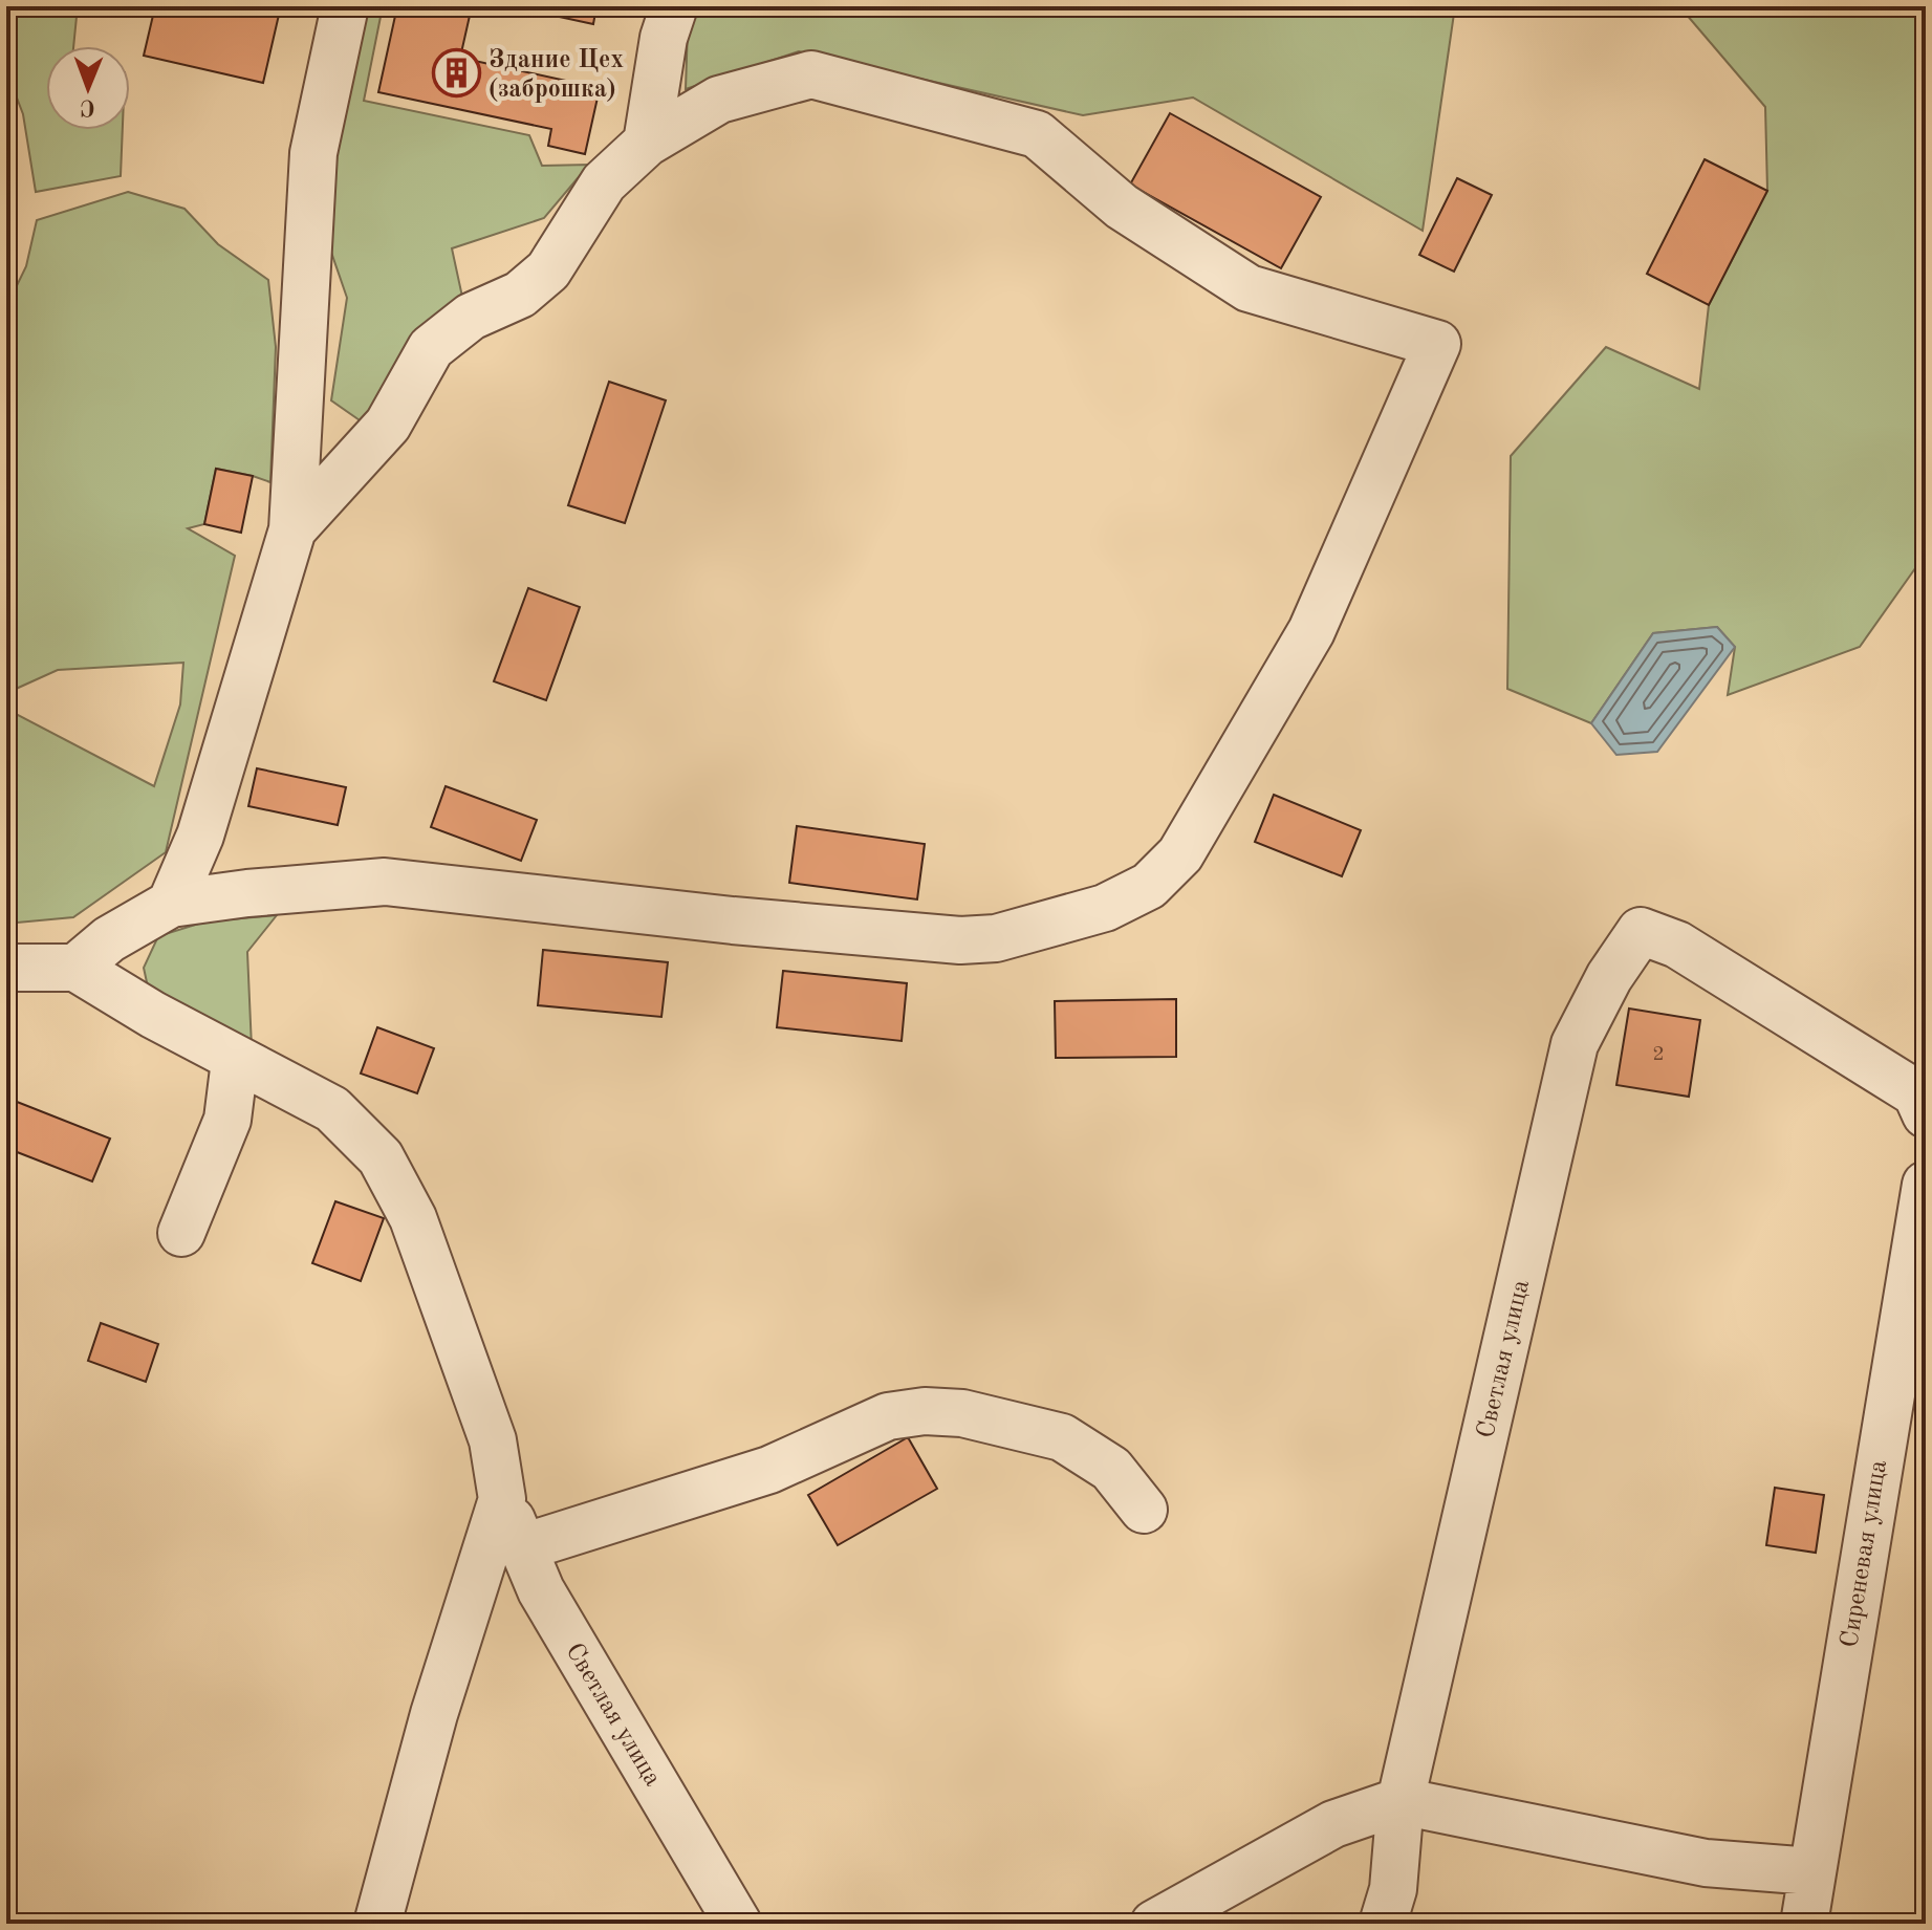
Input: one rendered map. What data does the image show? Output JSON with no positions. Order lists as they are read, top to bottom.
{
  "streets": {
    "street": ["Светлая улица", "Сиреневая улица"]
  },
  "places": {
    "building": ["Здание Цех (заброшка)"]
  },
  "house_numbers": ["2"],
  "north": "bottom"
}
